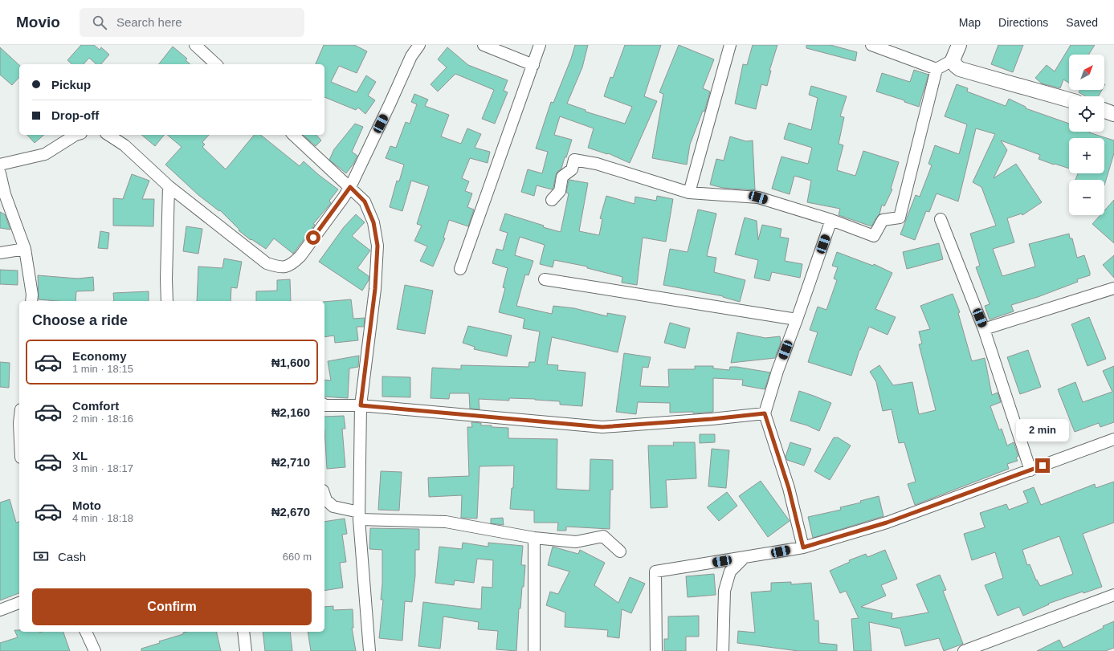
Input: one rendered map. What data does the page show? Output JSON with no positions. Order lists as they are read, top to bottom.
{
  "north": "top right",
  "page": {
    "header": "Movio",
    "search": "Search here",
    "nav": ["Map", "Directions", "Saved"],
    "map_buttons": ["+", "−"],
    "banner": ["Pickup", "Drop-off"],
    "heading": "Choose a ride",
    "list": [
      {
        "name": "Economy",
        "note": "1 min · 18:15",
        "value": "₦1,600"
      },
      {
        "name": "Comfort",
        "note": "2 min · 18:16",
        "value": "₦2,160"
      },
      {
        "name": "XL",
        "note": "3 min · 18:17",
        "value": "₦2,710"
      },
      {
        "name": "Moto",
        "note": "4 min · 18:18",
        "value": "₦2,670"
      }
    ],
    "bubble": "2 min",
    "pay": ["Cash", "660 m"],
    "buttons": "Confirm"
  }
}
